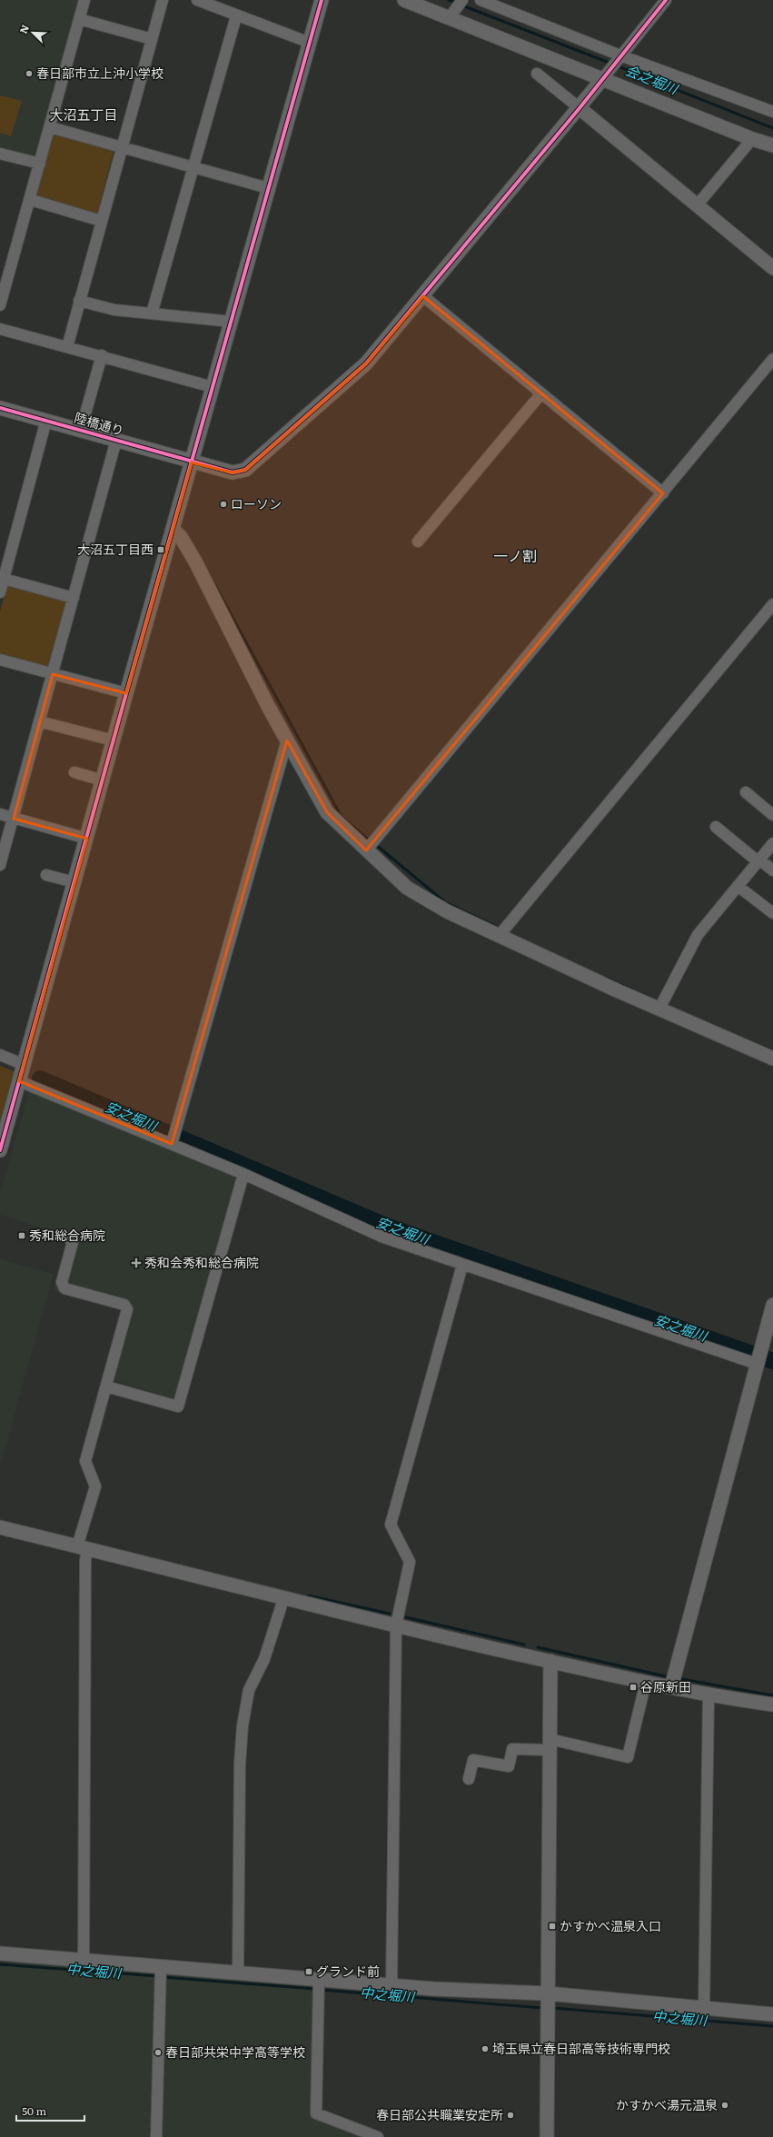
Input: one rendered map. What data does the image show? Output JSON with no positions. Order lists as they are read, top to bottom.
{
  "streets": {
    "street": ["陸橋通り"]
  },
  "districts": ["大沼五丁目", "一ノ割"],
  "water": ["会之堀川", "安之堀川", "中之堀川"],
  "places": {
    "other": [
      "春日部市立上沖小学校",
      "ローソン",
      "埼玉県立春日部高等技術専門校",
      "春日部共栄中学高等学校",
      "かすかべ湯元温泉",
      "春日部公共職業安定所"
    ],
    "transit": [
      "大沼五丁目西",
      "秀和総合病院",
      "谷原新田",
      "かすかべ温泉入口",
      "グランド前"
    ],
    "health": ["秀和会秀和総合病院"]
  },
  "scale_bar": "50 m",
  "north": "top left"
}
